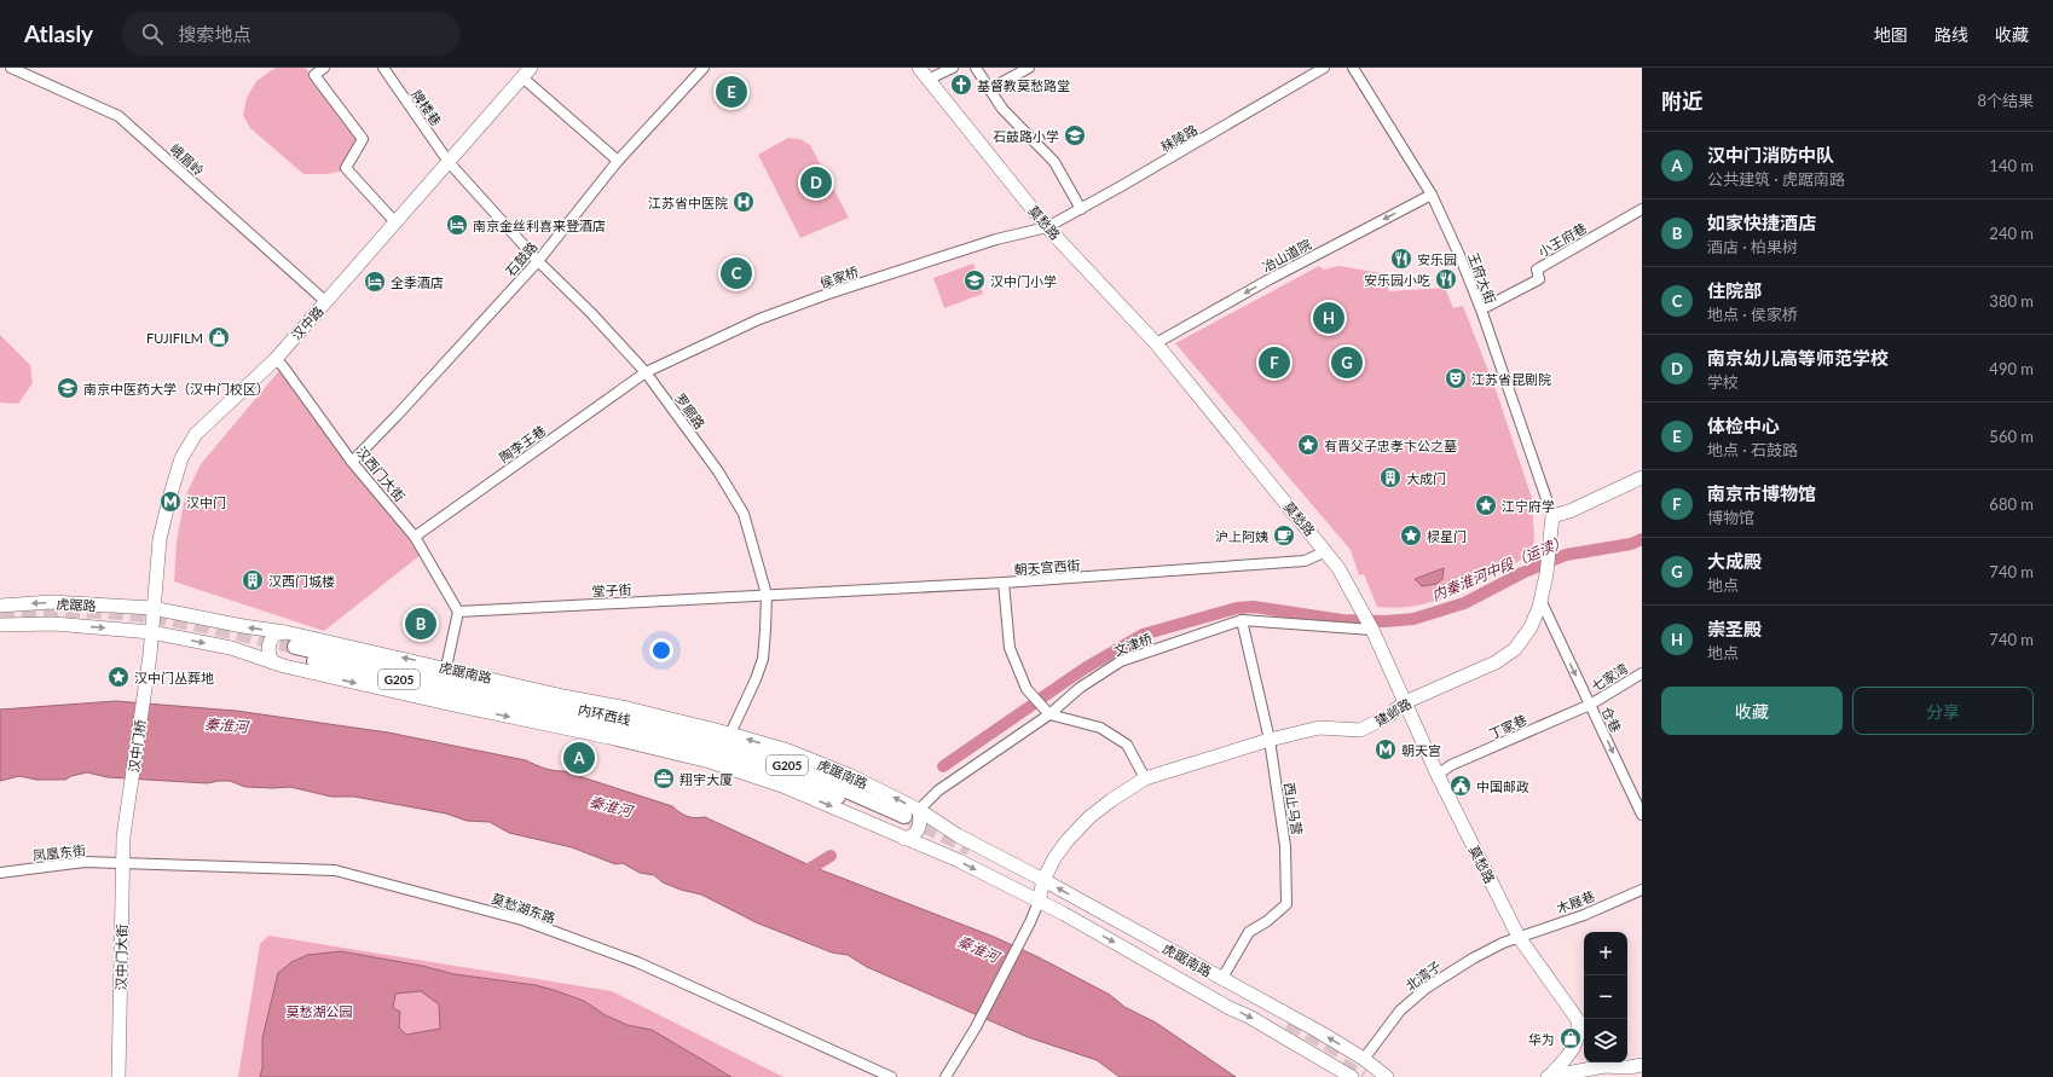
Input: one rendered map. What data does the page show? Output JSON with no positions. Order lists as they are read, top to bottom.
{
  "streets": {
    "highway": ["G205", "内环西线"],
    "main road": [
      "莫愁路",
      "汉中路",
      "虎踞路",
      "虎踞南路",
      "建邺路",
      "汉中门桥",
      "汉中门大街"
    ],
    "street": [
      "牌楼巷",
      "秣陵路",
      "峨眉岭",
      "小王府巷",
      "冶山道院",
      "石鼓路",
      "侯家桥",
      "王府大街",
      "罗廊路",
      "陶李王巷",
      "汉西门大街",
      "朝天宫西街",
      "堂子街",
      "文津桥",
      "七家湾",
      "仓巷",
      "丁家巷",
      "西止马营",
      "凤凰东街",
      "木屐巷",
      "莫愁湖东路",
      "北湾子"
    ]
  },
  "crossings": [
    ["牌楼巷", "汉中路"],
    ["牌楼巷", "罗廊路"],
    ["秣陵路", "莫愁路"],
    ["秣陵路", "侯家桥"],
    ["峨眉岭", "汉中路"],
    ["莫愁路", "冶山道院"],
    ["莫愁路", "侯家桥"],
    ["莫愁路", "朝天宫西街"],
    ["莫愁路", "文津桥"],
    ["莫愁路", "建邺路"],
    ["莫愁路", "丁家巷"],
    ["莫愁路", "木屐巷"],
    ["莫愁路", "北湾子"],
    ["小王府巷", "王府大街"],
    ["冶山道院", "王府大街"],
    ["石鼓路", "罗廊路"],
    ["石鼓路", "汉西门大街"],
    ["侯家桥", "罗廊路"],
    ["侯家桥", "陶李王巷"],
    ["王府大街", "建邺路"],
    ["汉中路", "罗廊路"],
    ["汉中路", "汉西门大街"],
    ["汉中路", "虎踞路"],
    ["汉中路", "虎踞南路"],
    ["罗廊路", "陶李王巷"],
    ["罗廊路", "朝天宫西街"],
    ["罗廊路", "堂子街"],
    ["罗廊路", "虎踞南路"],
    ["陶李王巷", "汉西门大街"],
    ["汉西门大街", "堂子街"],
    ["朝天宫西街", "堂子街"],
    ["虎踞路", "虎踞南路"],
    ["虎踞路", "汉中门桥"],
    ["文津桥", "虎踞南路"],
    ["文津桥", "西止马营"],
    ["虎踞南路", "建邺路"],
    ["虎踞南路", "汉中门桥"],
    ["虎踞南路", "西止马营"],
    ["虎踞南路", "北湾子"],
    ["七家湾", "仓巷"],
    ["七家湾", "丁家巷"],
    ["建邺路", "仓巷"],
    ["建邺路", "西止马营"],
    ["仓巷", "丁家巷"],
    ["汉中门桥", "汉中门大街"],
    ["凤凰东街", "莫愁湖东路"],
    ["凤凰东街", "汉中门大街"],
    ["木屐巷", "北湾子"],
    ["莫愁湖东路", "汉中门大街"]
  ],
  "one_way": ["冶山道院", "仓巷"],
  "water": ["内秦淮河中段（运渎）", "秦淮河"],
  "parks": ["莫愁湖公园"],
  "places": {
    "church": ["基督教莫愁路堂"],
    "school or university": ["石鼓路小学", "汉中门小学", "南京中医药大学（汉中门校区）"],
    "hospital": ["江苏省中医院"],
    "hotel": ["南京金丝利喜来登酒店", "全季酒店"],
    "restaurant": ["安乐园", "安乐园小吃"],
    "shop": ["FUJIFILM", "华为"],
    "theatre": ["江苏省昆剧院"],
    "place": [
      "有晋父子忠孝卞公之墓",
      "江宁府学",
      "棂星门",
      "汉中门丛葬地"
    ],
    "building": ["大成门", "汉西门城楼"],
    "metro station": ["汉中门", "朝天宫"],
    "cafe": ["沪上阿姨"],
    "office": ["翔宇大厦"],
    "public building": ["中国邮政"]
  },
  "page": {
    "header": "Atlasly",
    "search": "搜索地点",
    "nav": ["地图", "路线", "收藏"],
    "heading": ["附近", "8个结果"],
    "pins": [
      "E",
      "D",
      "C",
      "H",
      "F",
      "G",
      "B",
      "A"
    ],
    "list": [
      {
        "mark": "A",
        "name": "汉中门消防中队",
        "note": "公共建筑 · 虎踞南路",
        "value": "140 m"
      },
      {
        "mark": "B",
        "name": "如家快捷酒店",
        "note": "酒店 · 柏果树",
        "value": "240 m"
      },
      {
        "mark": "C",
        "name": "住院部",
        "note": "地点 · 侯家桥",
        "value": "380 m"
      },
      {
        "mark": "D",
        "name": "南京幼儿高等师范学校",
        "note": "学校",
        "value": "490 m"
      },
      {
        "mark": "E",
        "name": "体检中心",
        "note": "地点 · 石鼓路",
        "value": "560 m"
      },
      {
        "mark": "F",
        "name": "南京市博物馆",
        "note": "博物馆",
        "value": "680 m"
      },
      {
        "mark": "G",
        "name": "大成殿",
        "note": "地点",
        "value": "740 m"
      },
      {
        "mark": "H",
        "name": "崇圣殿",
        "note": "地点",
        "value": "740 m"
      }
    ],
    "buttons": ["收藏", "分享"],
    "map_buttons": ["+", "−"]
  }
}
